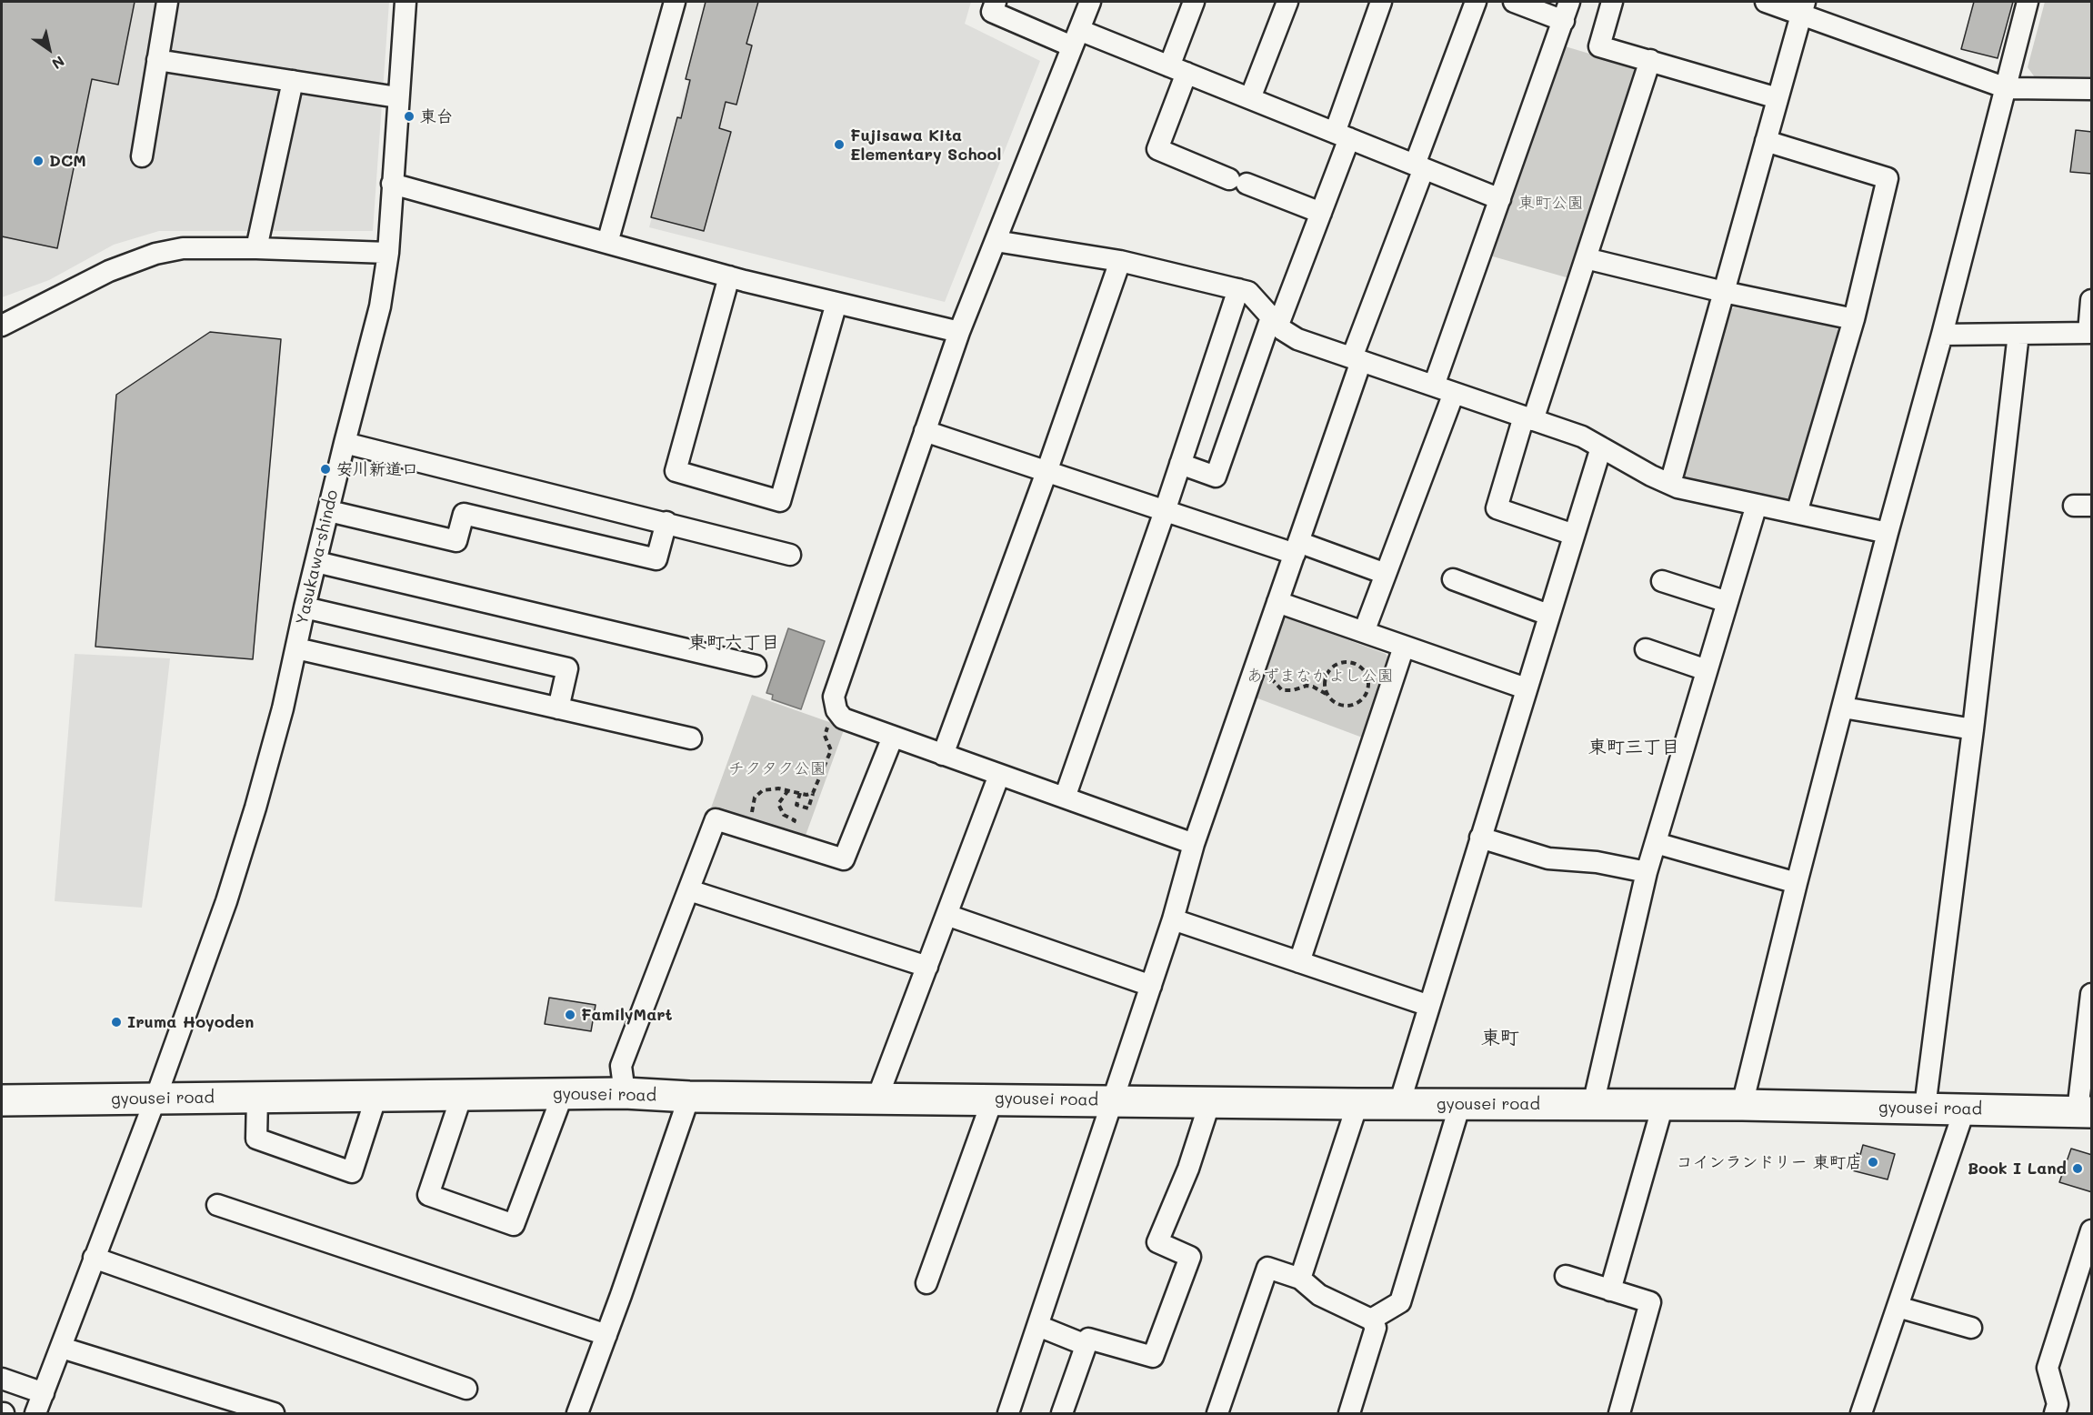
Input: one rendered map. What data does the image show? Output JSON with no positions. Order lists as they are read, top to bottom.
{
  "streets": {
    "highway": ["gyousei road"],
    "street": ["Yasukawa-shindo"]
  },
  "crossings": [
    ["Yasukawa-shindo", "gyousei road"]
  ],
  "districts": ["東町六丁目", "東町三丁目", "東町"],
  "parks": ["東町公園", "あずまなかよし公園", "チクタク公園"],
  "places": [
    "東台",
    "Fujisawa Kita Elementary School",
    "DCM",
    "安川新道口",
    "FamilyMart",
    "Iruma Hoyoden",
    "コインランドリー 東町店",
    "Book I Land"
  ],
  "north": "bottom right"
}
